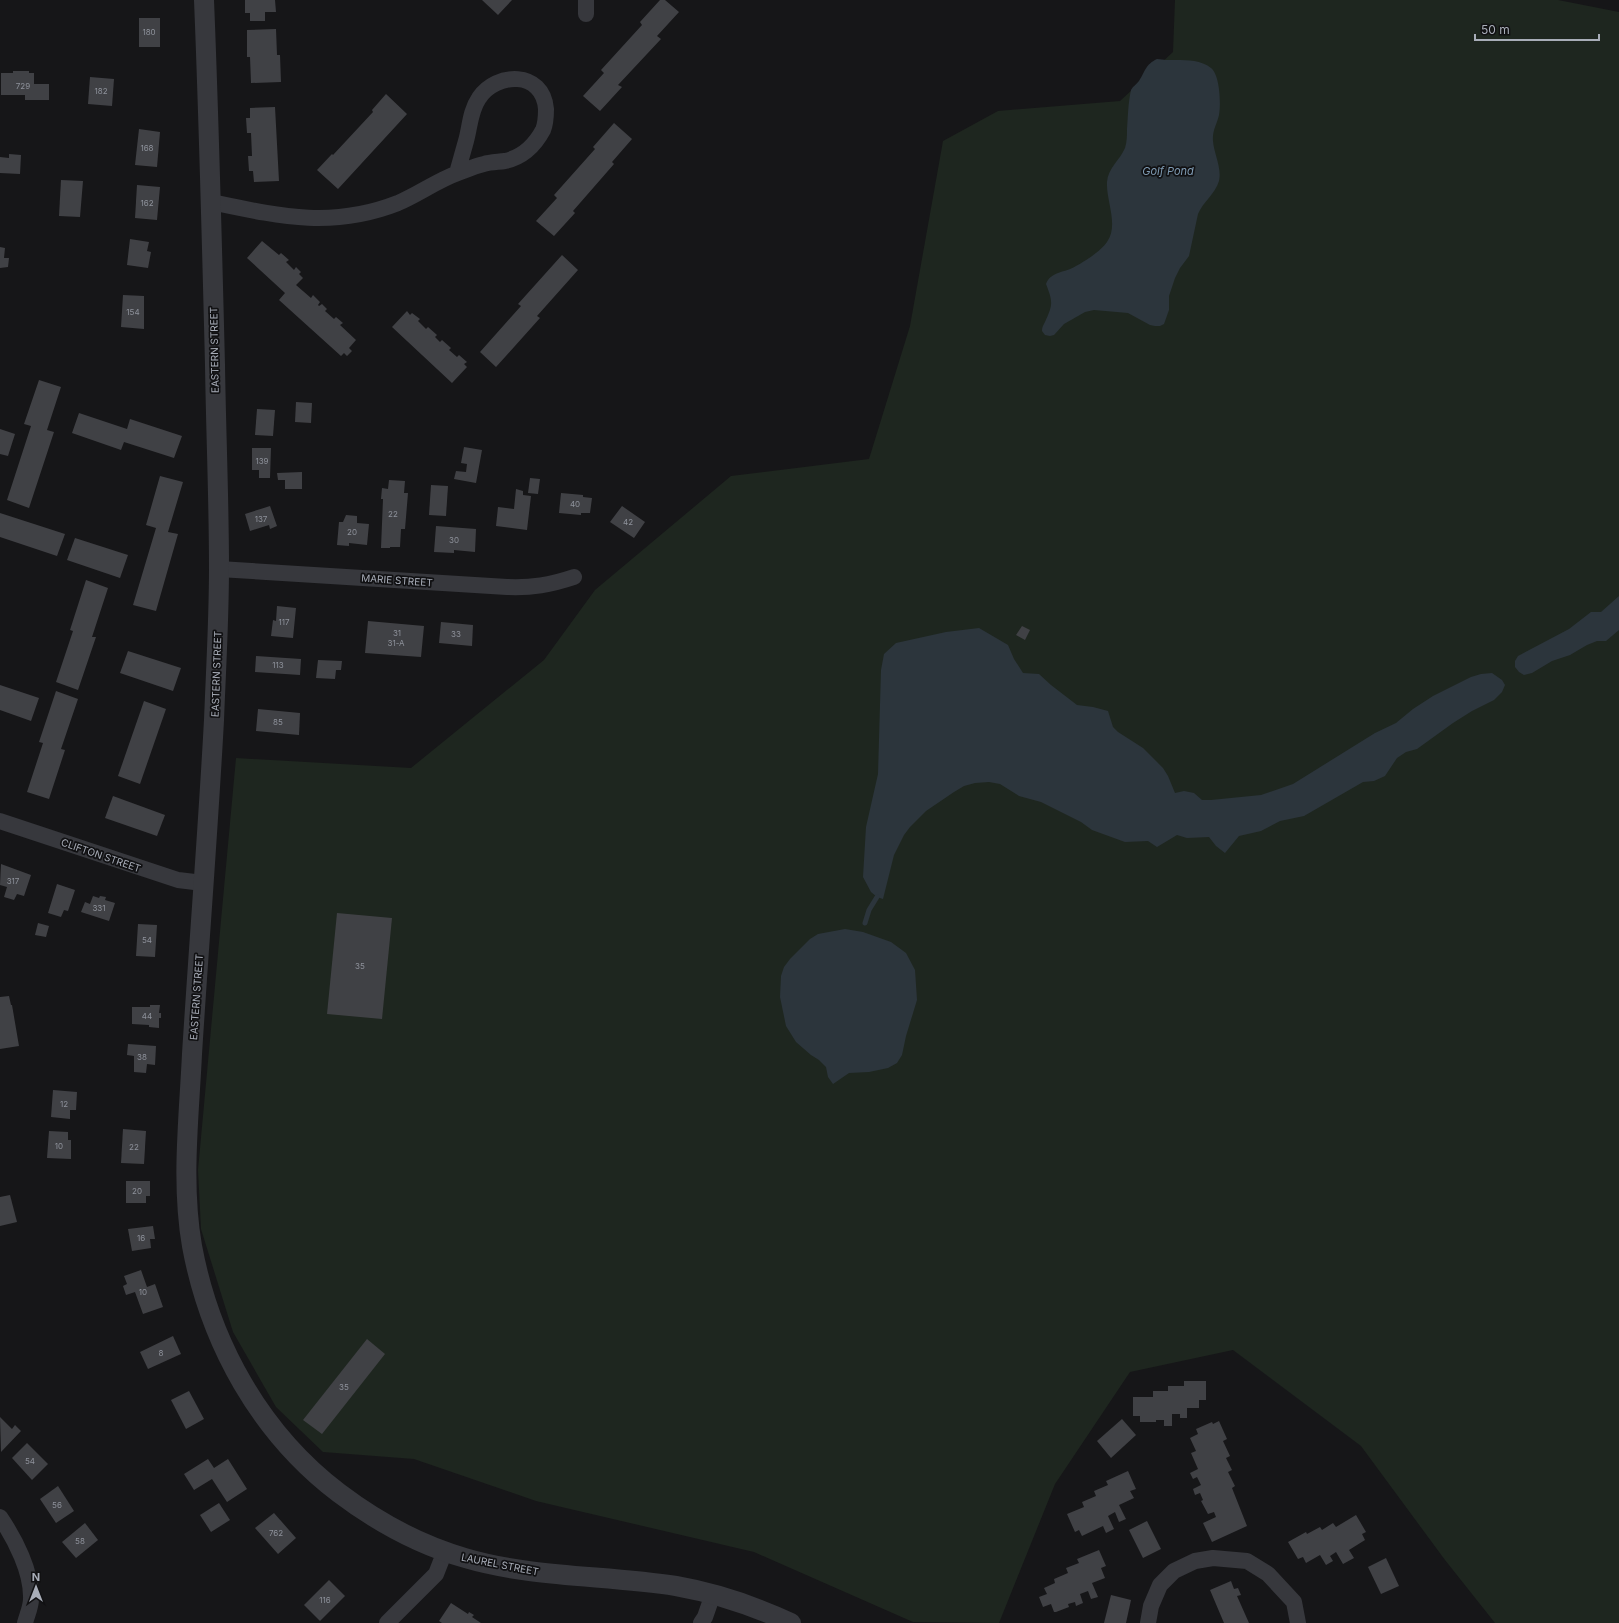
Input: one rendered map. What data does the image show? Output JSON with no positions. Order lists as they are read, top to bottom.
{
  "streets": {
    "street": [
      "EASTERN STREET",
      "MARIE STREET",
      "CLIFTON STREET",
      "LAUREL STREET"
    ]
  },
  "crossings": [
    ["EASTERN STREET", "MARIE STREET"],
    ["EASTERN STREET", "CLIFTON STREET"],
    ["EASTERN STREET", "LAUREL STREET"]
  ],
  "water": ["Golf Pond"],
  "house_numbers": [
    "180",
    "729",
    "182",
    "168",
    "162",
    "154",
    "139",
    "40",
    "22",
    "137",
    "42",
    "20",
    "30",
    "117",
    "31",
    "33",
    "31-A",
    "113",
    "85",
    "317",
    "331",
    "54",
    "35",
    "44",
    "38",
    "12",
    "10",
    "22",
    "20",
    "16",
    "10",
    "8",
    "35",
    "54",
    "56",
    "762",
    "58",
    "116"
  ],
  "scale_bar": "50 m",
  "north": "top"
}
